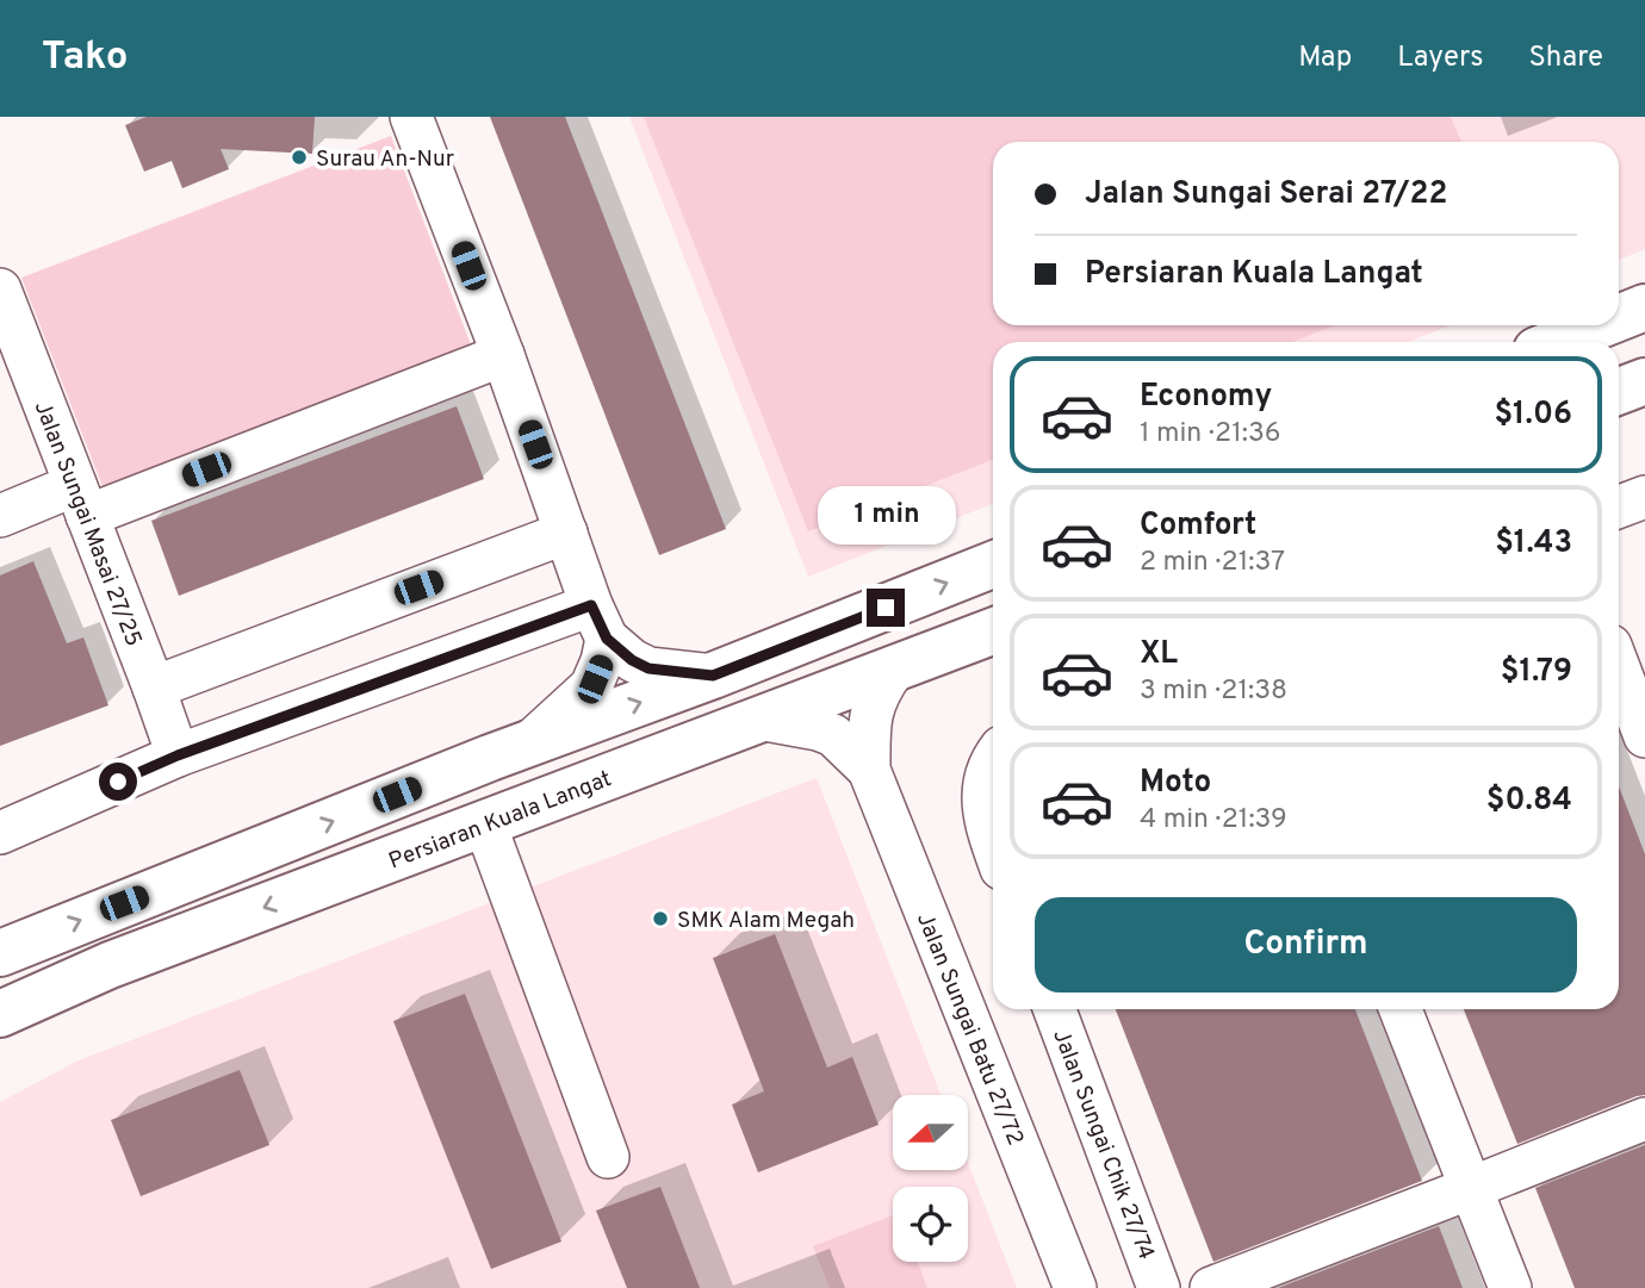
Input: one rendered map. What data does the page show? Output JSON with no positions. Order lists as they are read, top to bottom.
{
  "streets": {
    "main road": ["Persiaran Kuala Langat"],
    "street": ["Jalan Sungai Masai 27/25", "Jalan Sungai Batu 27/72", "Jalan Sungai Chik 27/74"]
  },
  "places": ["Surau An-Nur", "SMK Alam Megah"],
  "north": "left",
  "page": {
    "header": "Tako",
    "nav": ["Map", "Layers", "Share"],
    "banner": ["Jalan Sungai Serai 27/22", "Persiaran Kuala Langat"],
    "list": [
      {
        "name": "Economy",
        "note": "1 min · 21:36",
        "value": "$1.06"
      },
      {
        "name": "Comfort",
        "note": "2 min · 21:37",
        "value": "$1.43"
      },
      {
        "name": "XL",
        "note": "3 min · 21:38",
        "value": "$1.79"
      },
      {
        "name": "Moto",
        "note": "4 min · 21:39",
        "value": "$0.84"
      }
    ],
    "bubble": "1 min",
    "buttons": "Confirm"
  }
}
